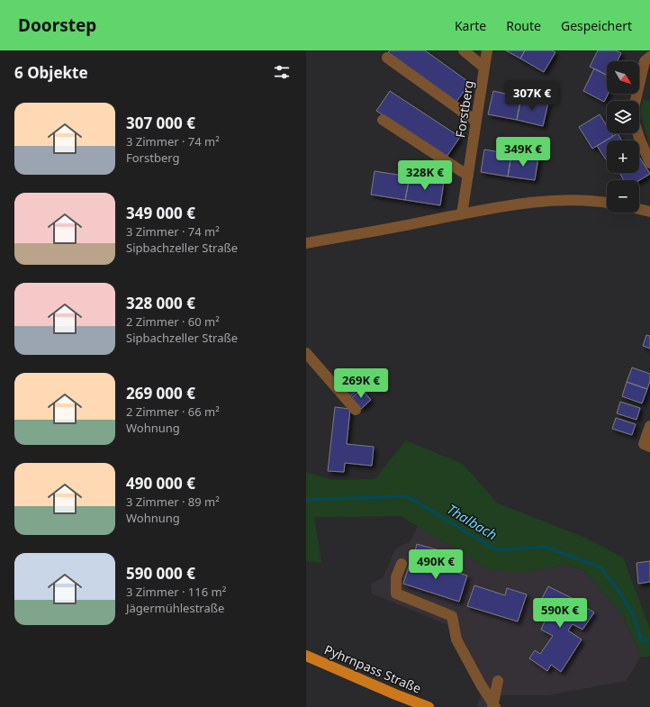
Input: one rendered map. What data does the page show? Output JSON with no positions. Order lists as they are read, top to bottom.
{
  "streets": {
    "main road": ["Pyhrnpass Straße"],
    "street": ["Forstberg"]
  },
  "water": ["Thalbach"],
  "north": "bottom right",
  "page": {
    "header": "Doorstep",
    "nav": ["Karte", "Route", "Gespeichert"],
    "heading": "6 Objekte",
    "map_buttons": ["+", "−"],
    "price": [
      "307K €",
      "349K €",
      "328K €",
      "269K €",
      "490K €",
      "590K €"
    ],
    "list": [
      {
        "name": "307 000 €",
        "note": "3 Zimmer · 74 m² · Forstberg"
      },
      {
        "name": "349 000 €",
        "note": "3 Zimmer · 74 m² · Sipbachzeller Straße"
      },
      {
        "name": "328 000 €",
        "note": "2 Zimmer · 60 m² · Sipbachzeller Straße"
      },
      {
        "name": "269 000 €",
        "note": "2 Zimmer · 66 m² · Wohnung"
      },
      {
        "name": "490 000 €",
        "note": "3 Zimmer · 89 m² · Wohnung"
      },
      {
        "name": "590 000 €",
        "note": "3 Zimmer · 116 m² · Jägermühlestraße"
      }
    ]
  }
}
